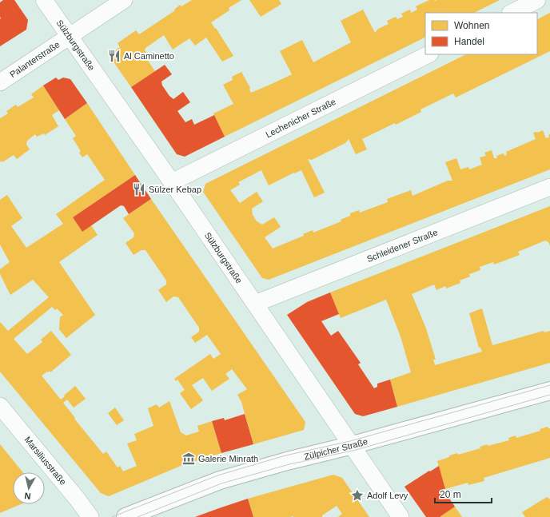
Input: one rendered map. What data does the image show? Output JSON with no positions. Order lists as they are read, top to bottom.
{
  "streets": {
    "street": [
      "Sülzburgstraße",
      "Palanterstraße",
      "Lechenicher Straße",
      "Schleidener Straße",
      "Zülpicher Straße",
      "Marsiliusstraße"
    ]
  },
  "crossings": [
    ["Sülzburgstraße", "Palanterstraße"],
    ["Sülzburgstraße", "Lechenicher Straße"],
    ["Sülzburgstraße", "Schleidener Straße"],
    ["Sülzburgstraße", "Zülpicher Straße"]
  ],
  "places": {
    "restaurant": ["Al Caminetto", "Sülzer Kebap"],
    "museum": ["Galerie Minrath"],
    "place": ["Adolf Levy"]
  },
  "legend": ["Wohnen", "Handel"],
  "scale_bar": "20 m",
  "north": "bottom"
}
